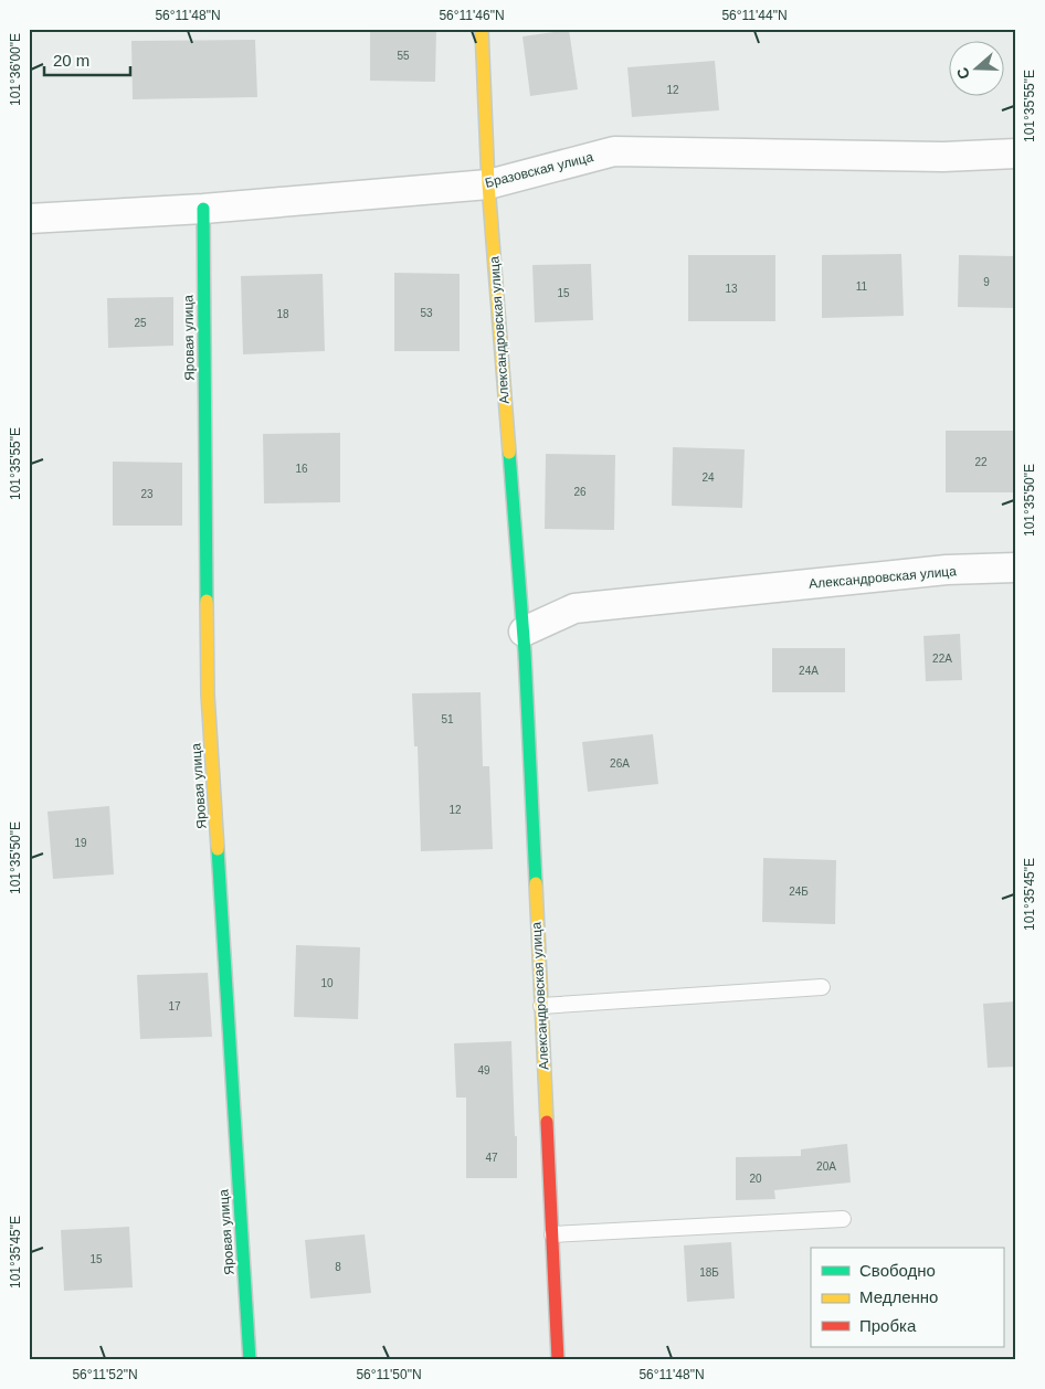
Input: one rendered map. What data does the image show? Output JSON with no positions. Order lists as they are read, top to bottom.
{
  "streets": {
    "street": ["Бразовская улица", "Александровская улица", "Яровая улица"]
  },
  "crossings": [
    ["Бразовская улица", "Александровская улица"],
    ["Бразовская улица", "Яровая улица"]
  ],
  "house_numbers": [
    "55",
    "12",
    "9",
    "11",
    "13",
    "15",
    "53",
    "18",
    "25",
    "22",
    "16",
    "24",
    "26",
    "23",
    "22А",
    "24А",
    "51",
    "26А",
    "12",
    "19",
    "24Б",
    "10",
    "17",
    "49",
    "47",
    "20А",
    "20",
    "15",
    "8",
    "18Б"
  ],
  "legend": ["Свободно", "Медленно", "Пробка"],
  "scale_bar": "20 m",
  "north": "left",
  "coordinates": [
    "56°11'48\"N",
    "56°11'46\"N",
    "56°11'44\"N",
    "101°36'00\"E",
    "101°35'55\"E",
    "101°35'50\"E",
    "101°35'45\"E",
    "56°11'52\"N",
    "56°11'50\"N"
  ]
}
